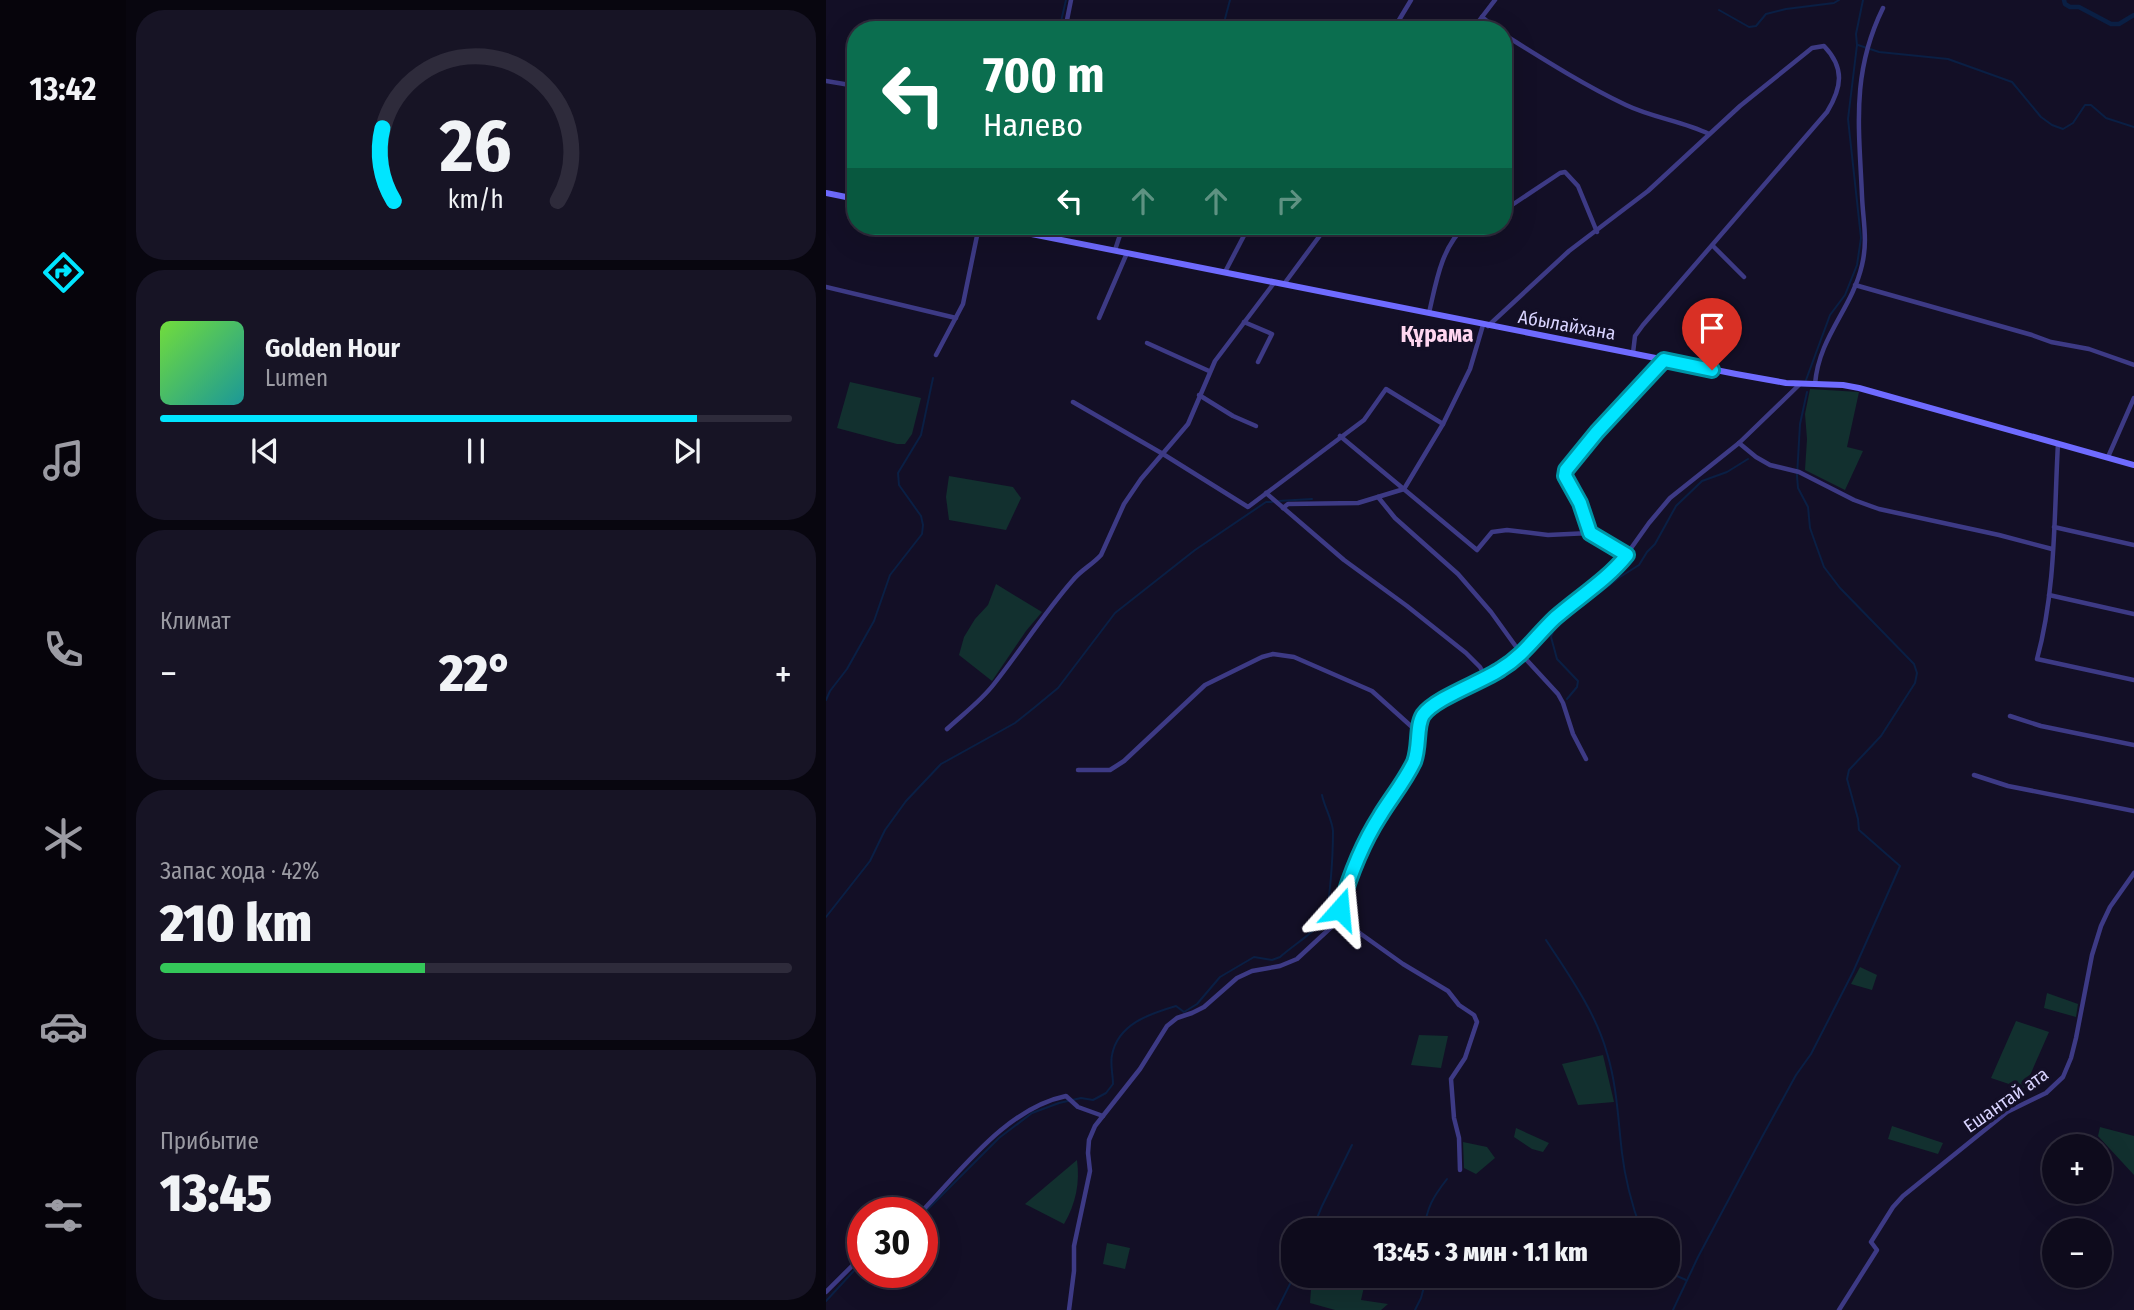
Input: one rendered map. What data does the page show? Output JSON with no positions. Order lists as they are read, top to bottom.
{
  "streets": {
    "main road": ["Абылайхана"],
    "street": ["Ешантай ата"]
  },
  "districts": ["Құрама"],
  "page": {
    "tabs": "13:42",
    "turn": ["700 m", "Налево"],
    "song": ["Golden Hour", "Lumen"],
    "tile": [
      "Климат",
      ["Запас хода · 42%", "210 km"],
      ["Прибытие", "13:45"]
    ],
    "heat": ["−", "22°", "+"],
    "map_buttons": ["+", "−"],
    "limit": "30",
    "trip": "13:45 · 3 мин · 1.1 km",
    "gauge": ["26", "km/h"]
  }
}
